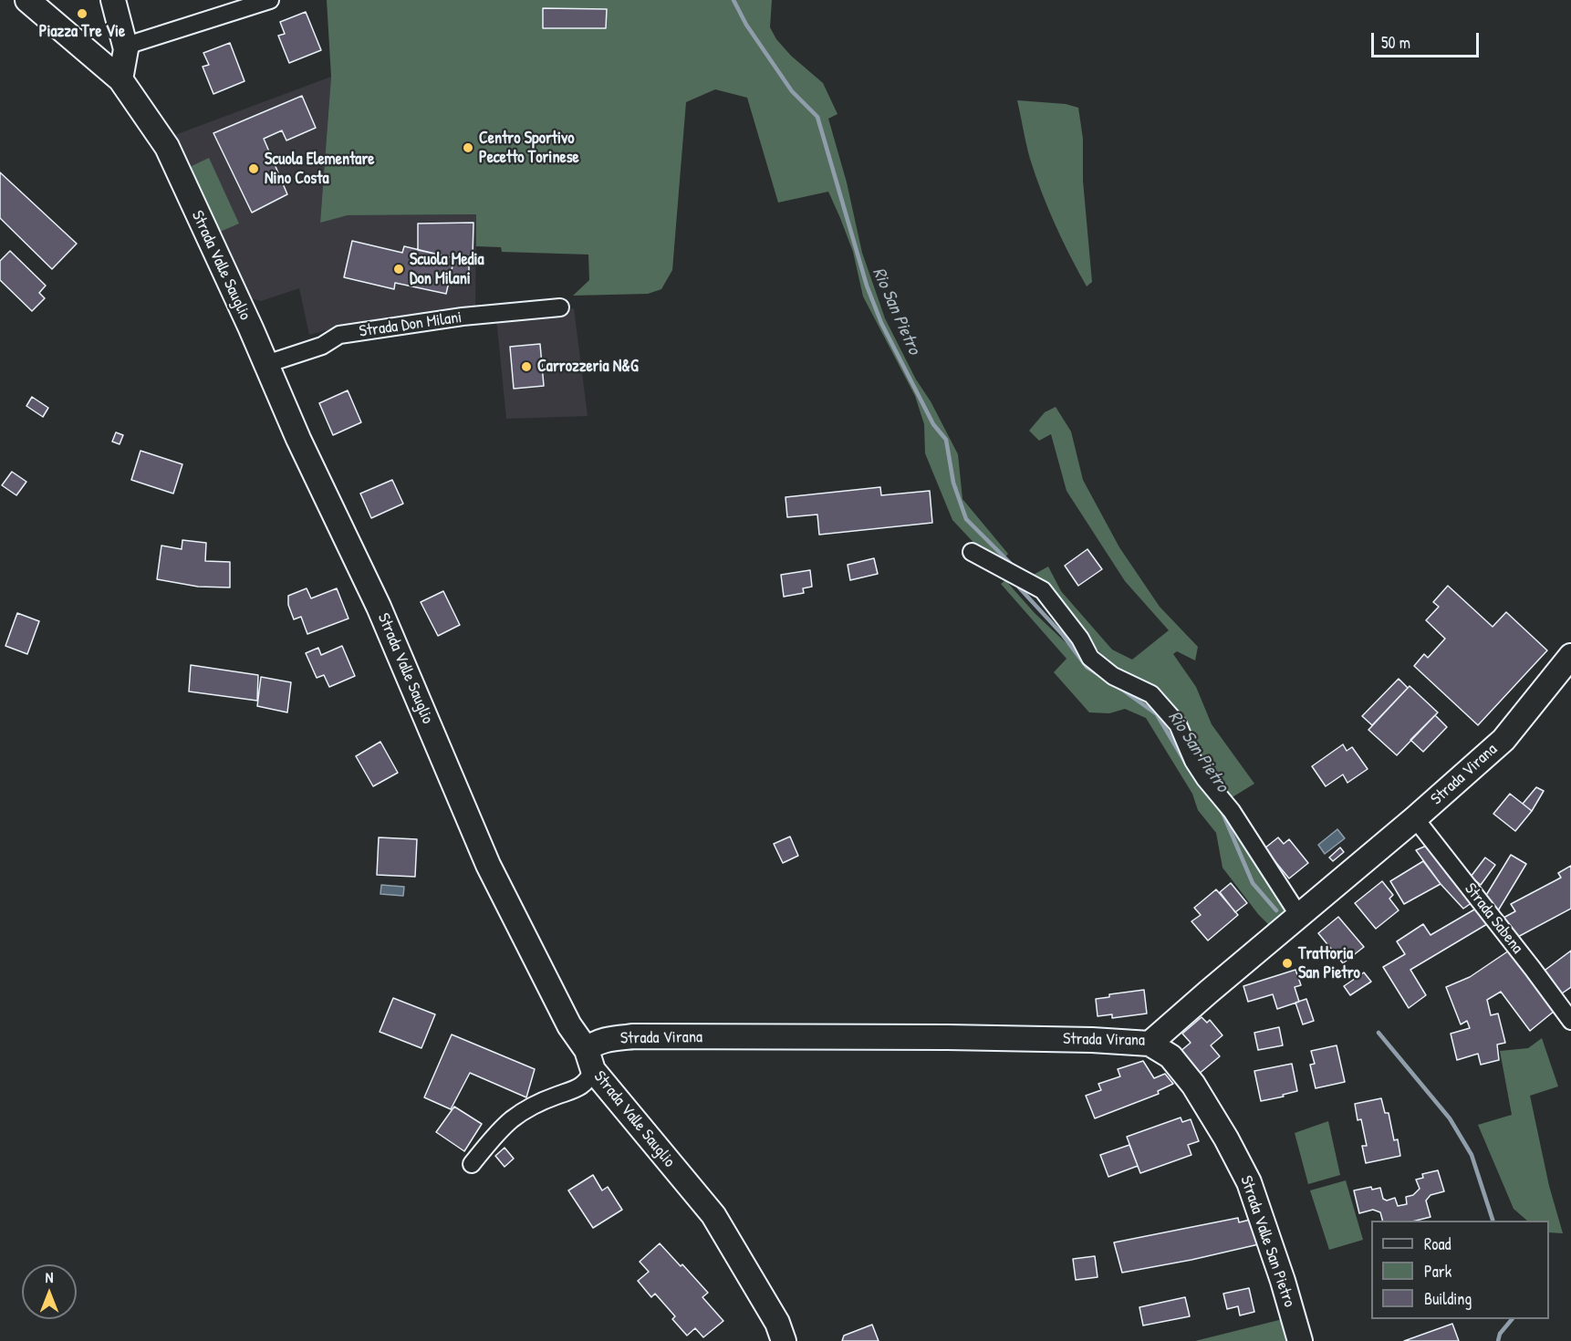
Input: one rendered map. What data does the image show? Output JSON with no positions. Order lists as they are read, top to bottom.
{
  "streets": {
    "street": [
      "Strada Valle Sauglio",
      "Strada Don Milani",
      "Strada Virana",
      "Strada Sabena",
      "Strada Valle San Pietro"
    ]
  },
  "crossings": [
    ["Strada Valle Sauglio", "Strada Don Milani"],
    ["Strada Valle Sauglio", "Strada Virana"],
    ["Strada Virana", "Strada Sabena"],
    ["Strada Virana", "Strada Valle San Pietro"]
  ],
  "water": ["Rio San Pietro"],
  "places": [
    "Piazza Tre Vie",
    "Centro Sportivo Pecetto Torinese",
    "Scuola Elementare Nino Costa",
    "Scuola Media Don Milani",
    "Carrozzeria N&G",
    "Trattoria San Pietro"
  ],
  "legend": ["Road", "Park", "Building"],
  "scale_bar": "50 m",
  "north": "top"
}
